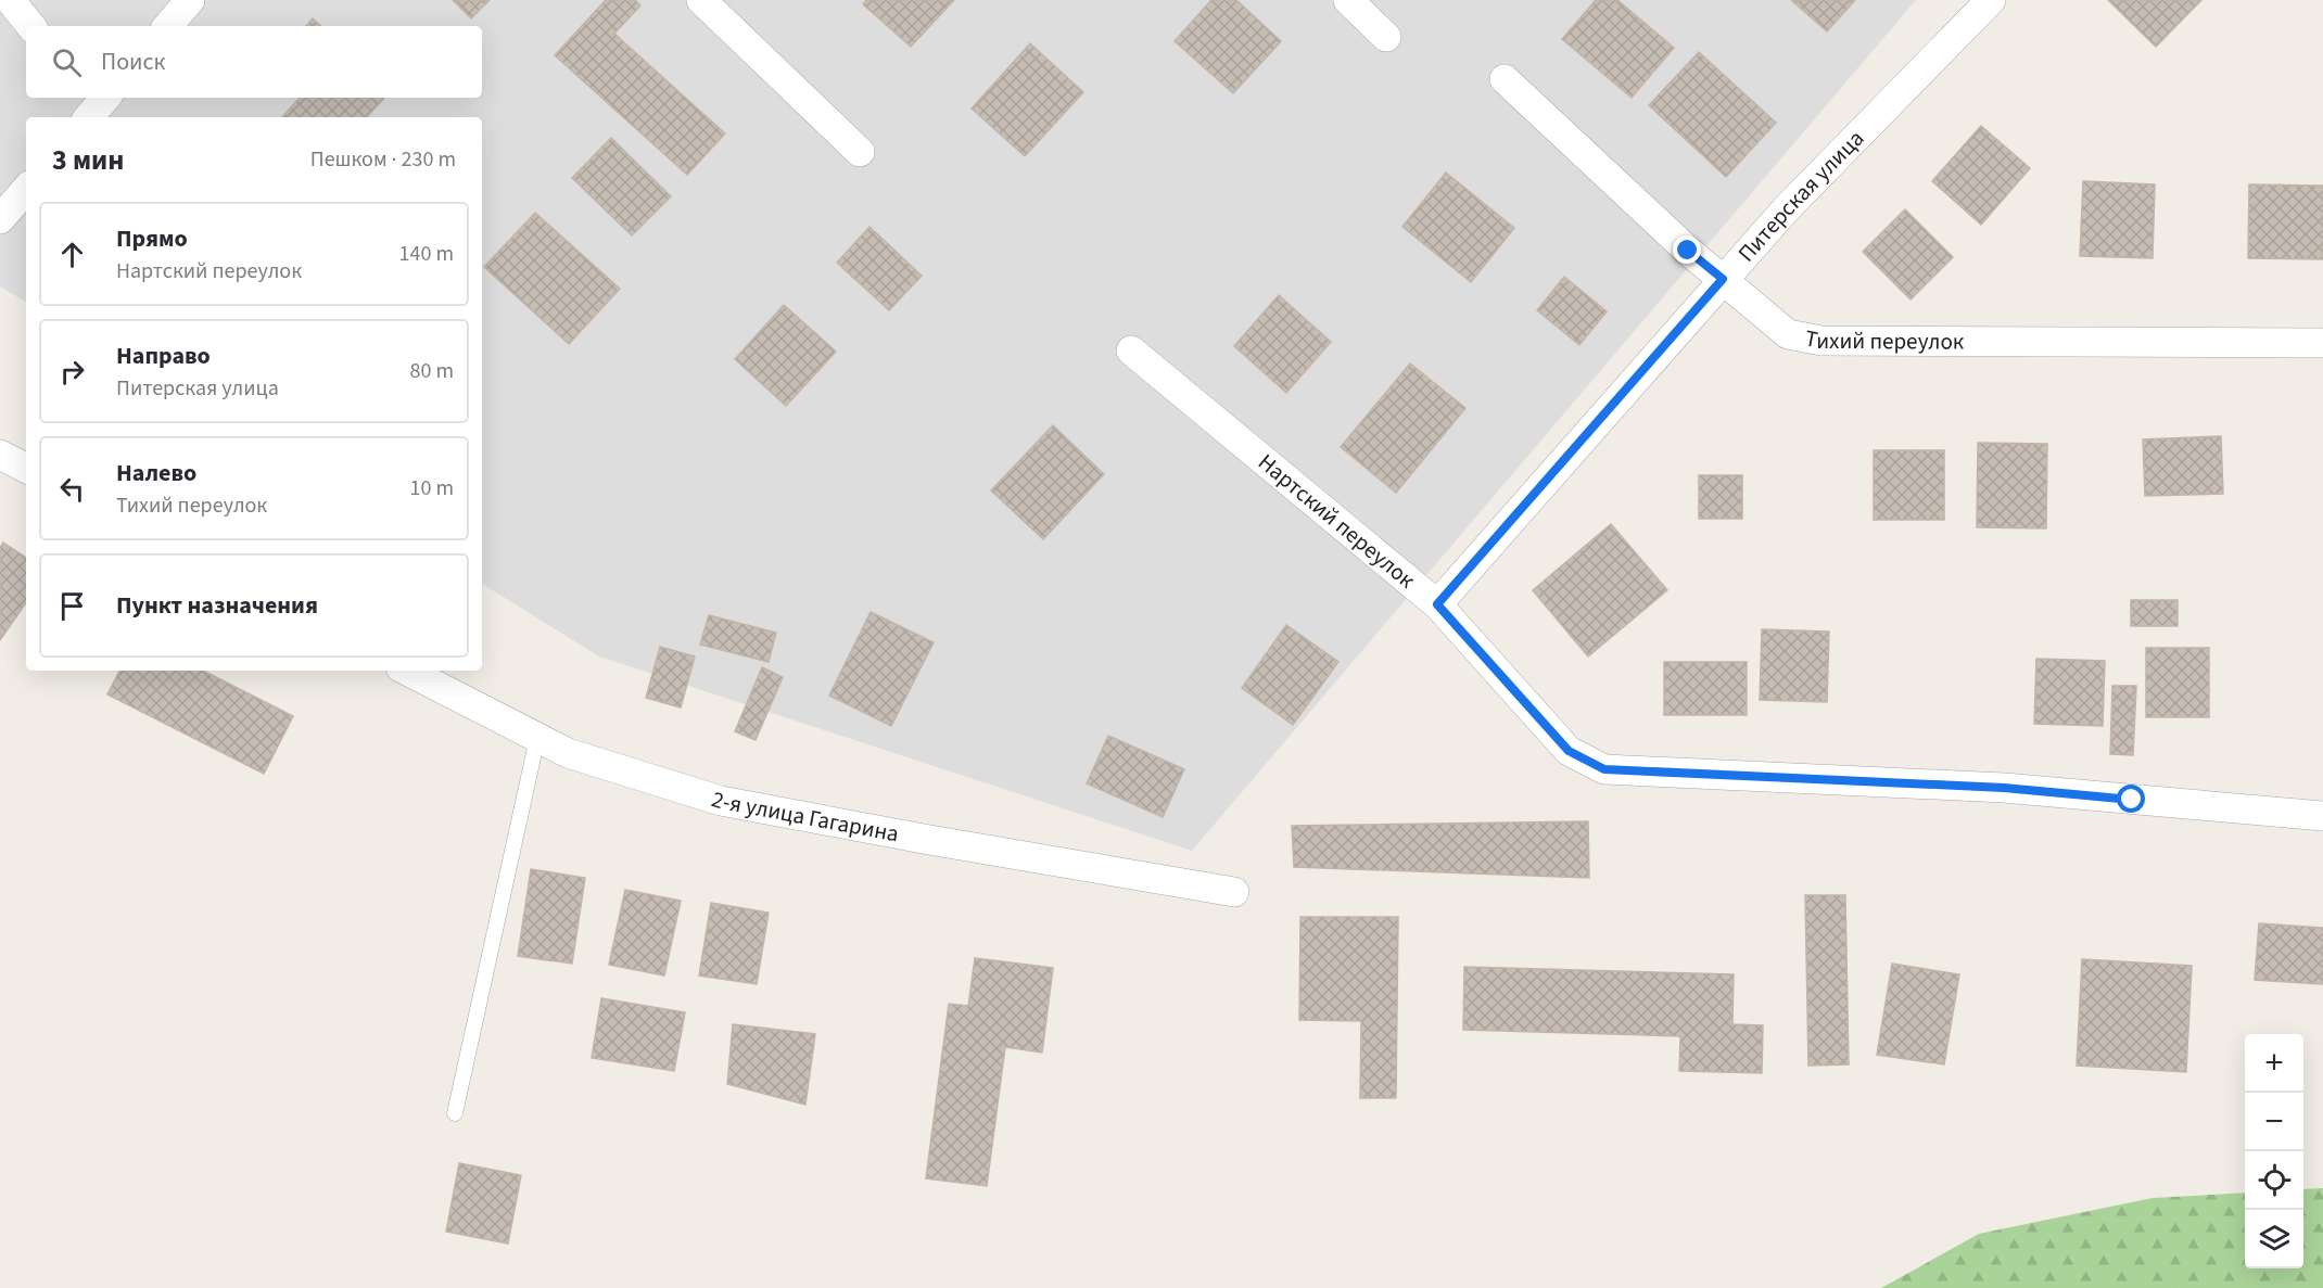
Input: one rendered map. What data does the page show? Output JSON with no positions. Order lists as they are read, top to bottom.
{
  "streets": {
    "street": [
      "Питерская улица",
      "Тихий переулок",
      "Нартский переулок",
      "2-я улица Гагарина"
    ]
  },
  "crossings": [
    ["Питерская улица", "Тихий переулок"],
    ["Питерская улица", "Нартский переулок"]
  ],
  "page": {
    "search": "Поиск",
    "heading": ["3 мин", "Пешком · 230 m"],
    "list": [
      ["Прямо", "Нартский переулок", "140 m"],
      ["Направо", "Питерская улица", "80 m"],
      ["Налево", "Тихий переулок", "10 m"],
      "Пункт назначения"
    ],
    "map_buttons": ["+", "−"]
  }
}
